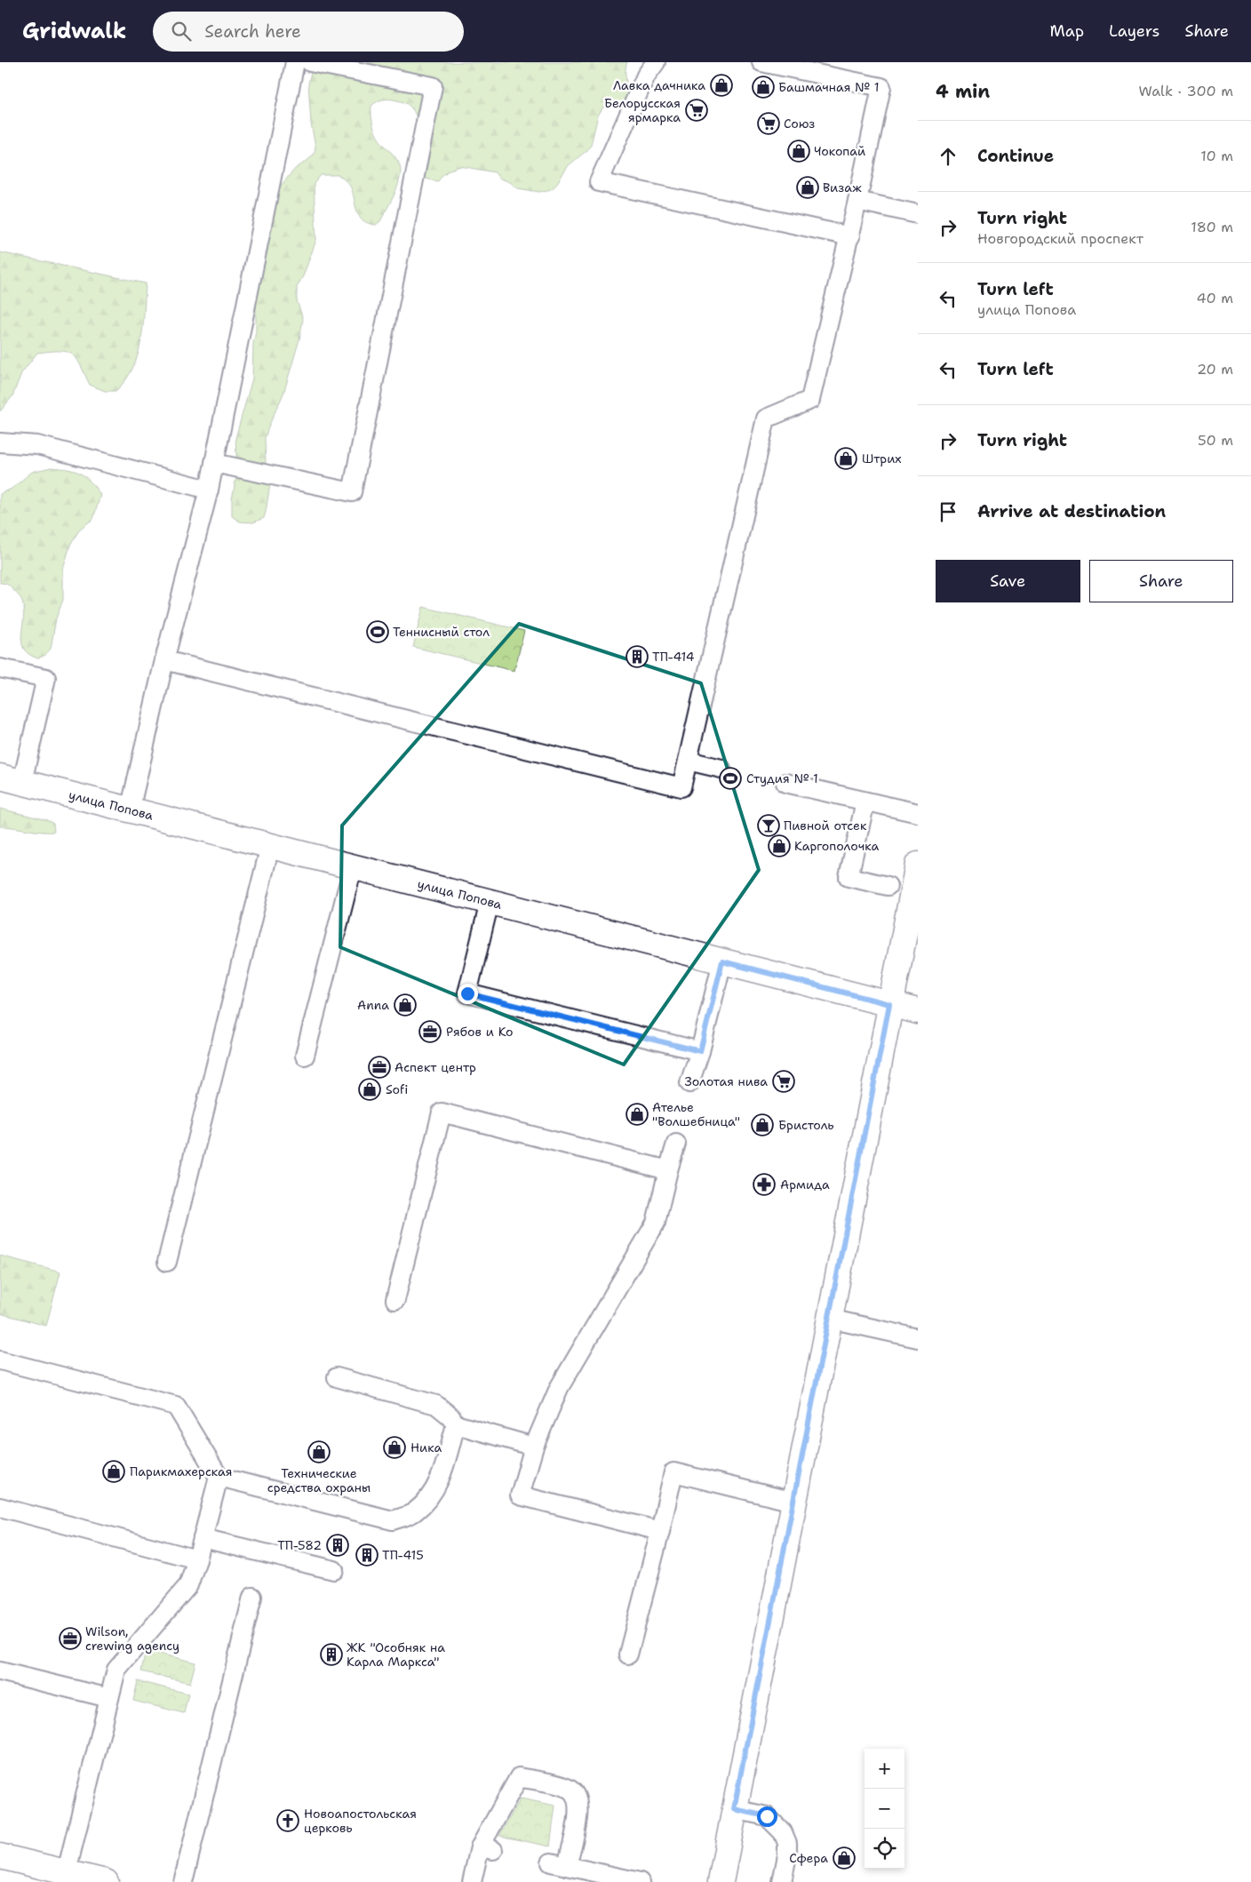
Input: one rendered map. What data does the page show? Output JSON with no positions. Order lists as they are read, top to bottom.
{
  "streets": {
    "street": ["улица Попова"]
  },
  "places": {
    "shop": [
      "Лавка дачника",
      "Башмачная № 1",
      "Чокопай",
      "Визаж",
      "Штрих",
      "Каргополочка",
      "Anna",
      "Sofi",
      "Ателье \"Волшебница\"",
      "Бристоль",
      "Ника",
      "Технические средства охраны",
      "Парикмахерская",
      "Сфера"
    ],
    "supermarket": ["Белорусская ярмарка", "Союз", "Золотая нива"],
    "sports": ["Теннисный стол", "Студия № 1"],
    "building": [
      "ТП-414",
      "ТП-582",
      "ТП-415",
      "ЖК \"Особняк на Карла Маркса\""
    ],
    "bar": ["Пивной отсек"],
    "office": ["Рябов и Ко", "Аспект центр", "Wilson, crewing agency"],
    "pharmacy": ["Армида"],
    "church": ["Новоапостольская церковь"]
  },
  "page": {
    "header": "Gridwalk",
    "search": "Search here",
    "nav": ["Map", "Layers", "Share"],
    "heading": ["4 min", "Walk · 300 m"],
    "list": [
      ["Continue", "10 m"],
      ["Turn right", "Новгородский проспект", "180 m"],
      ["Turn left", "улица Попова", "40 m"],
      ["Turn left", "20 m"],
      ["Turn right", "50 m"],
      "Arrive at destination"
    ],
    "buttons": ["Save", "Share"],
    "map_buttons": ["+", "−"]
  }
}
